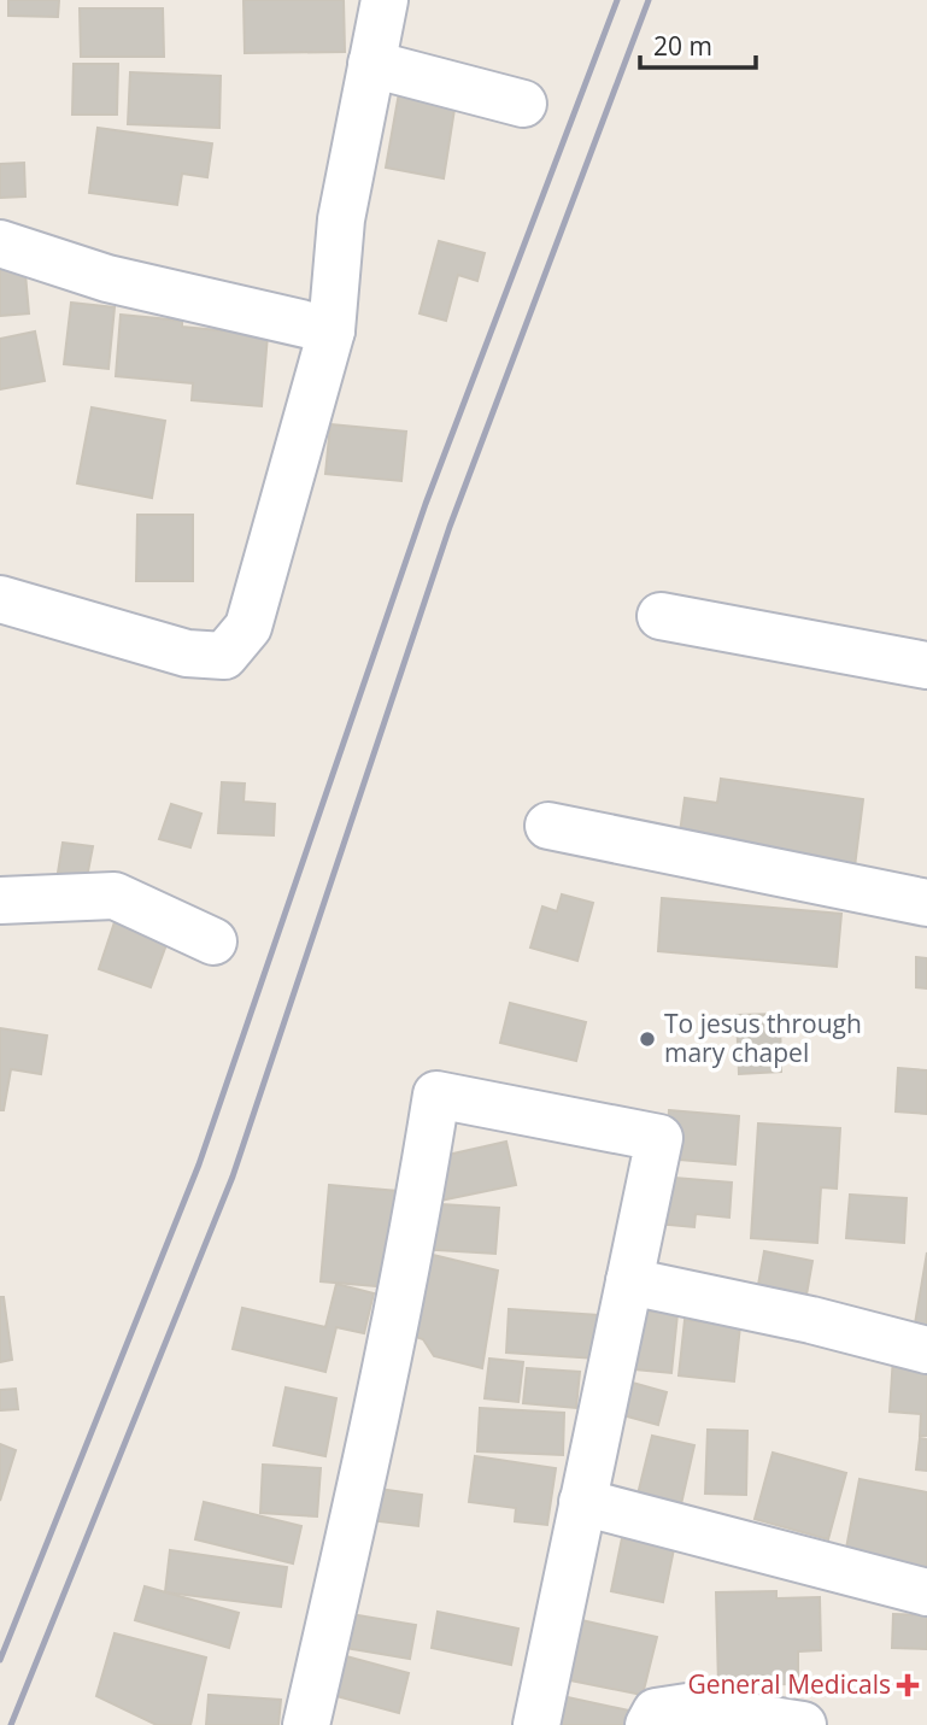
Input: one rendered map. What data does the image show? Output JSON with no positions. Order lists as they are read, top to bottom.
{
  "places": {
    "other": ["To jesus through mary chapel"],
    "health": ["General Medicals"]
  },
  "scale_bar": "20 m"
}
